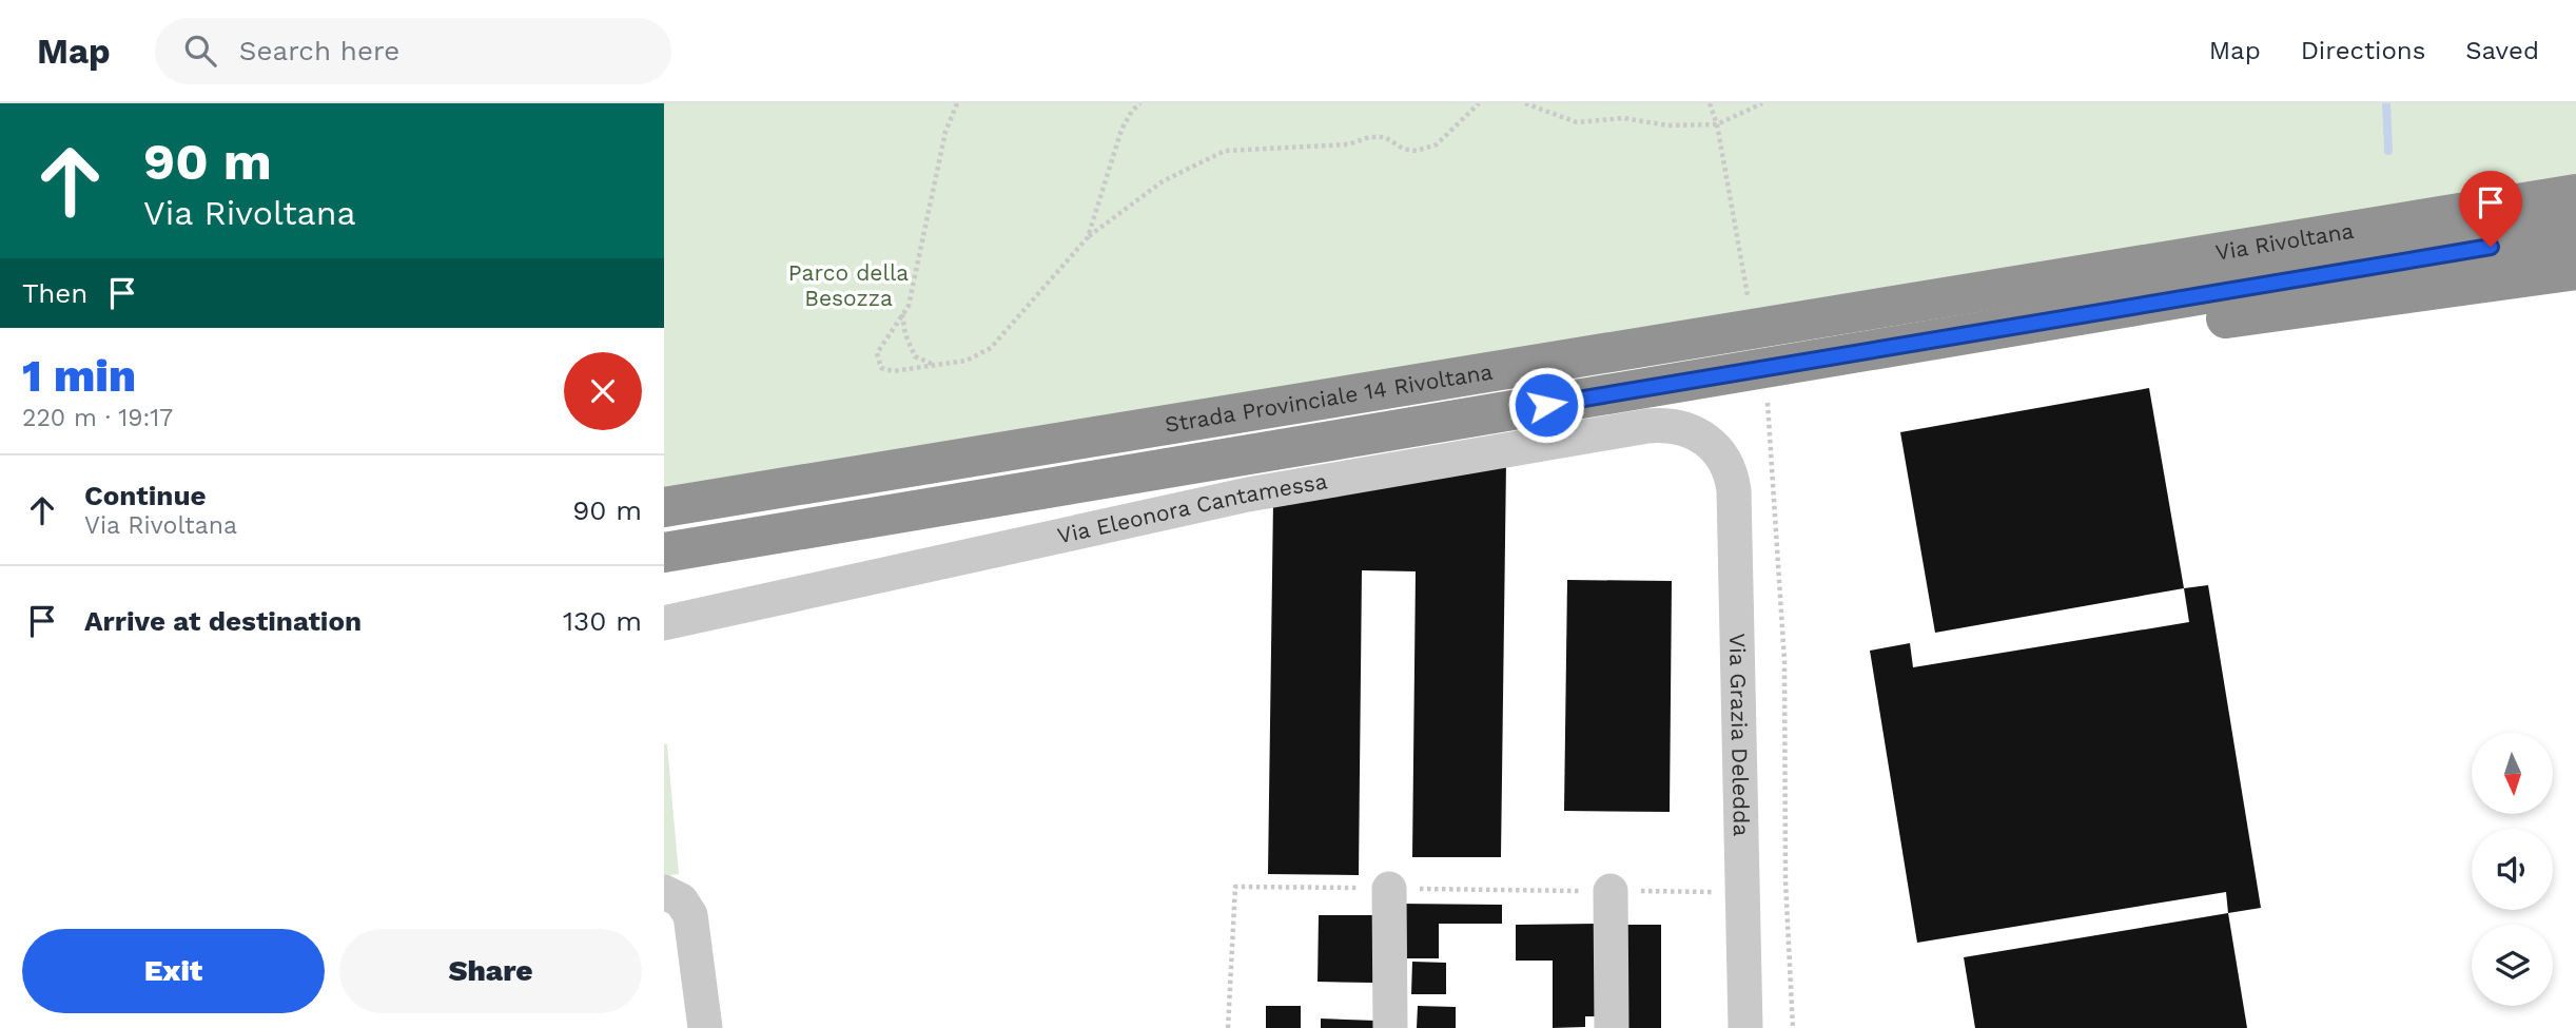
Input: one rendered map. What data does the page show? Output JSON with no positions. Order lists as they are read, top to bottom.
{
  "streets": {
    "highway": ["Via Rivoltana", "Strada Provinciale 14 Rivoltana"],
    "street": ["Via Eleonora Cantamessa", "Via Grazia Deledda"]
  },
  "crossings": [
    ["Via Rivoltana", "Strada Provinciale 14 Rivoltana"],
    ["Via Eleonora Cantamessa", "Via Grazia Deledda"]
  ],
  "parks": ["Parco della Besozza"],
  "north": "bottom",
  "page": {
    "header": "Map",
    "search": "Search here",
    "nav": ["Map", "Directions", "Saved"],
    "turn": ["90 m", "Via Rivoltana"],
    "then": "Then",
    "heading": ["1 min", "220 m · 19:17"],
    "list": [
      {
        "name": "Continue",
        "note": "Via Rivoltana",
        "value": "90 m"
      },
      {
        "name": "Arrive at destination",
        "value": "130 m"
      }
    ],
    "buttons": ["Exit", "Share"]
  }
}
